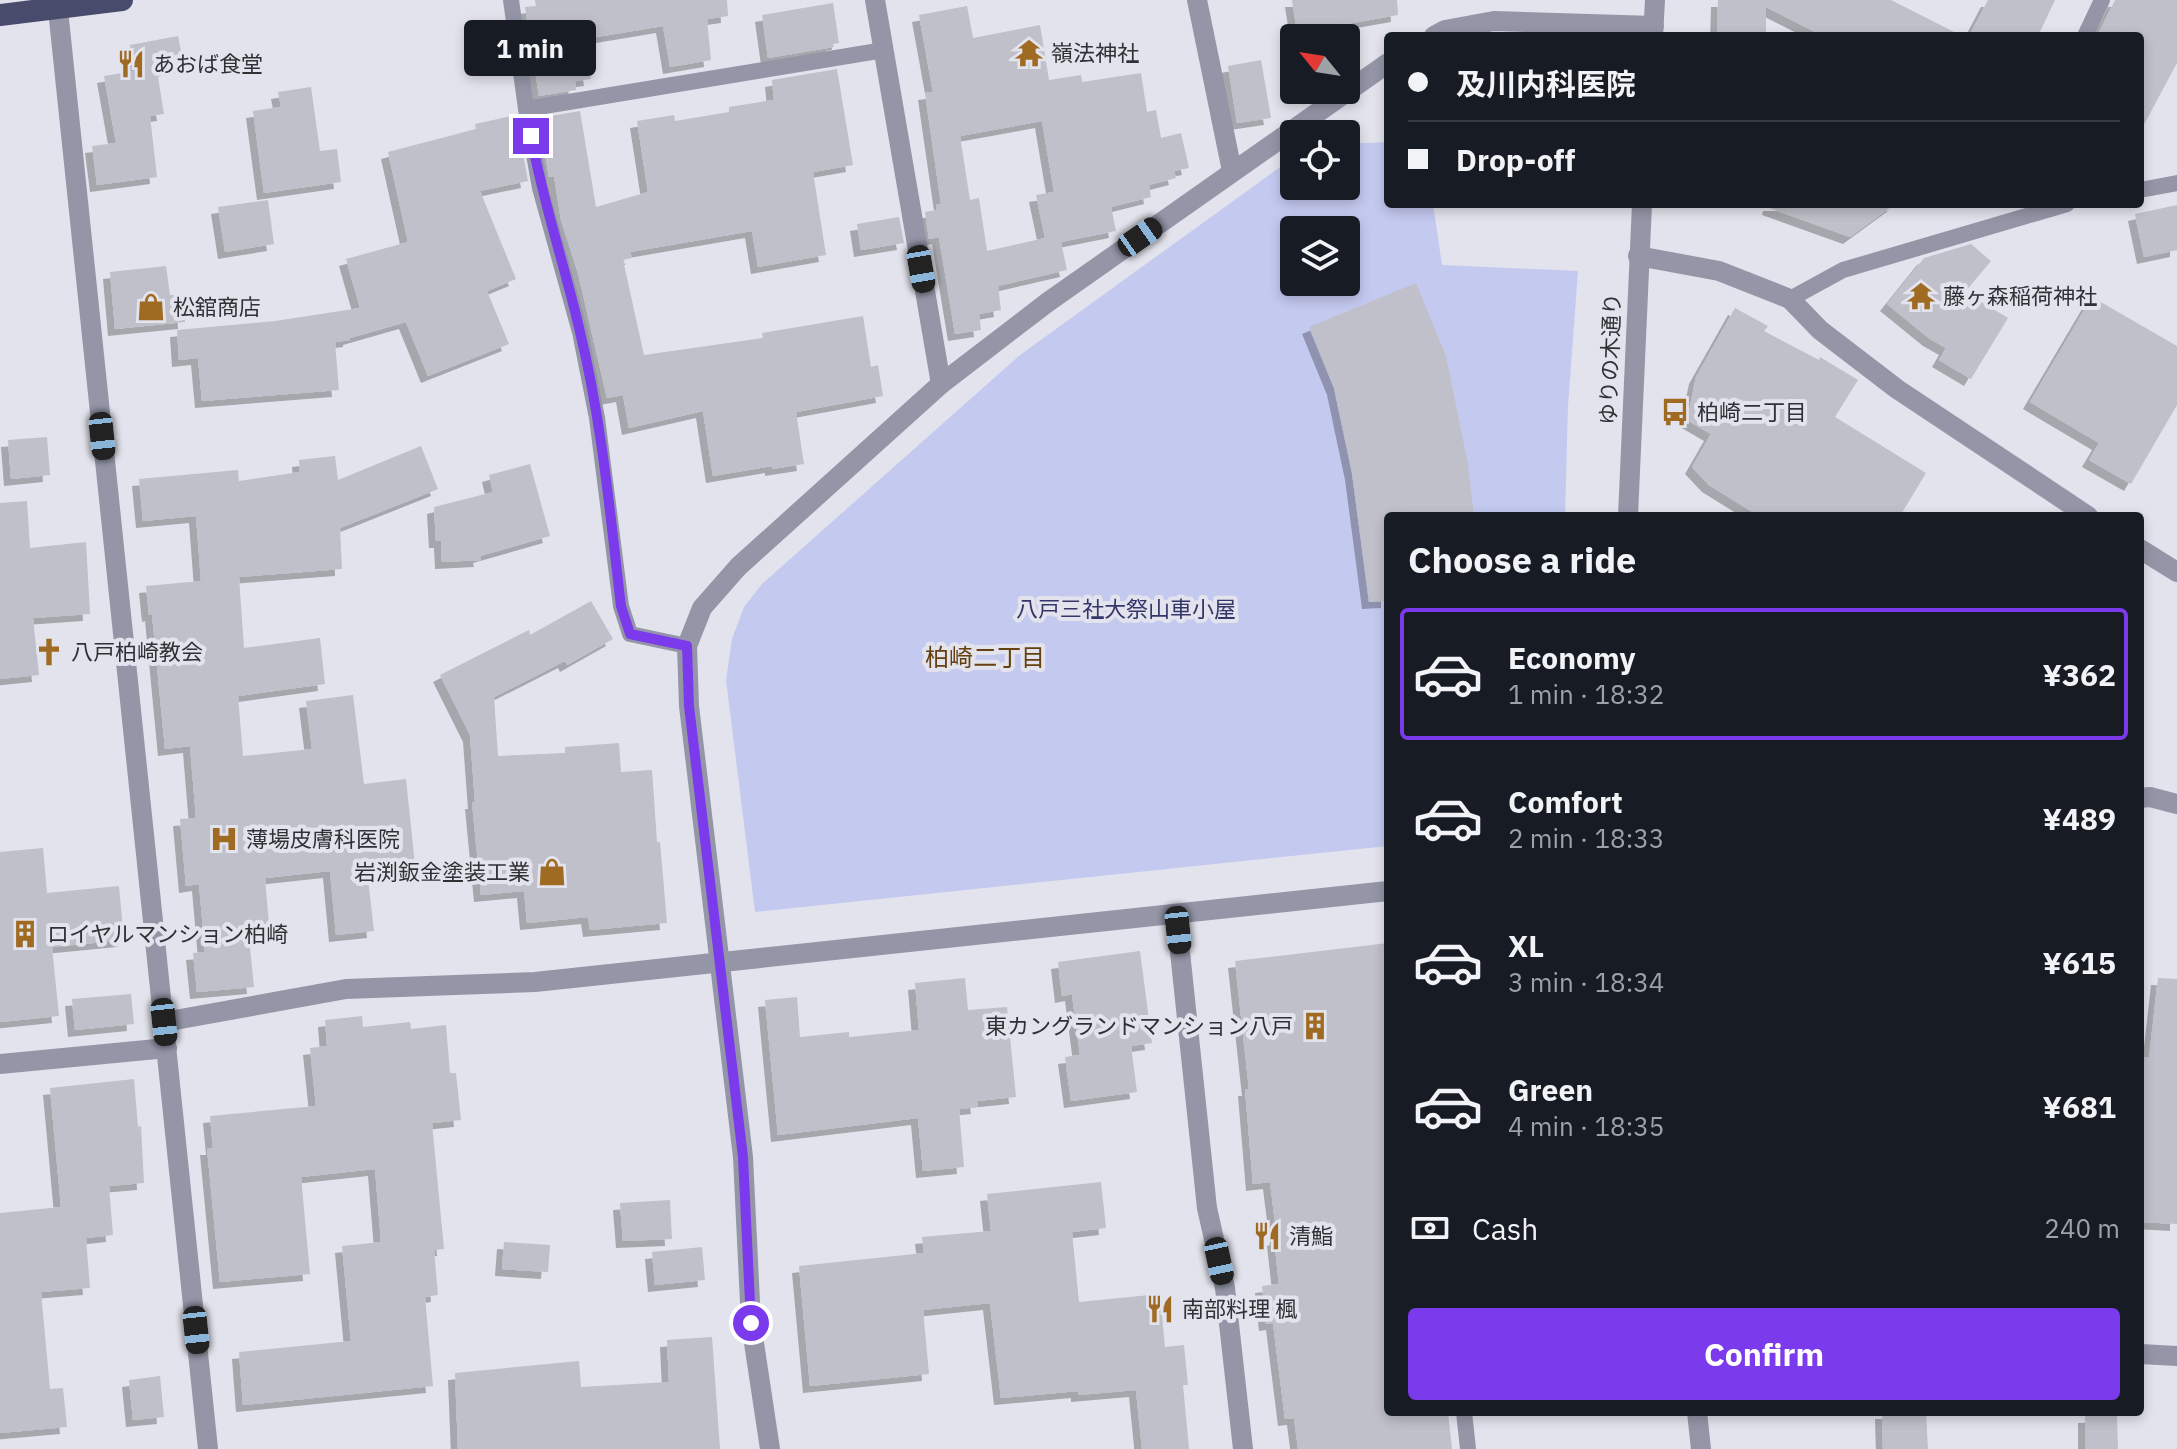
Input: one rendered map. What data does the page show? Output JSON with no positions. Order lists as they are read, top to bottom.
{
  "streets": {
    "street": ["ゆりの木通り"]
  },
  "districts": ["柏崎二丁目"],
  "parks": ["八戸三社大祭山車小屋"],
  "places": {
    "temple": ["嶺法神社", "藤ヶ森稲荷神社"],
    "restaurant": ["あおば食堂", "清鮨", "南部料理 楓"],
    "shop": ["松舘商店", "岩渕鈑金塗装工業"],
    "bus stop": ["柏崎二丁目"],
    "church": ["八戸柏崎教会"],
    "hospital": ["薄場皮膚科医院"],
    "building": ["ロイヤルマンション柏崎", "東カングランドマンション八戸"]
  },
  "north": "top left",
  "page": {
    "bubble": "1 min",
    "banner": ["及川内科医院", "Drop-off"],
    "heading": "Choose a ride",
    "list": [
      {
        "name": "Economy",
        "note": "1 min · 18:32",
        "value": "¥362"
      },
      {
        "name": "Comfort",
        "note": "2 min · 18:33",
        "value": "¥489"
      },
      {
        "name": "XL",
        "note": "3 min · 18:34",
        "value": "¥615"
      },
      {
        "name": "Green",
        "note": "4 min · 18:35",
        "value": "¥681"
      }
    ],
    "pay": ["Cash", "240 m"],
    "buttons": "Confirm"
  }
}
